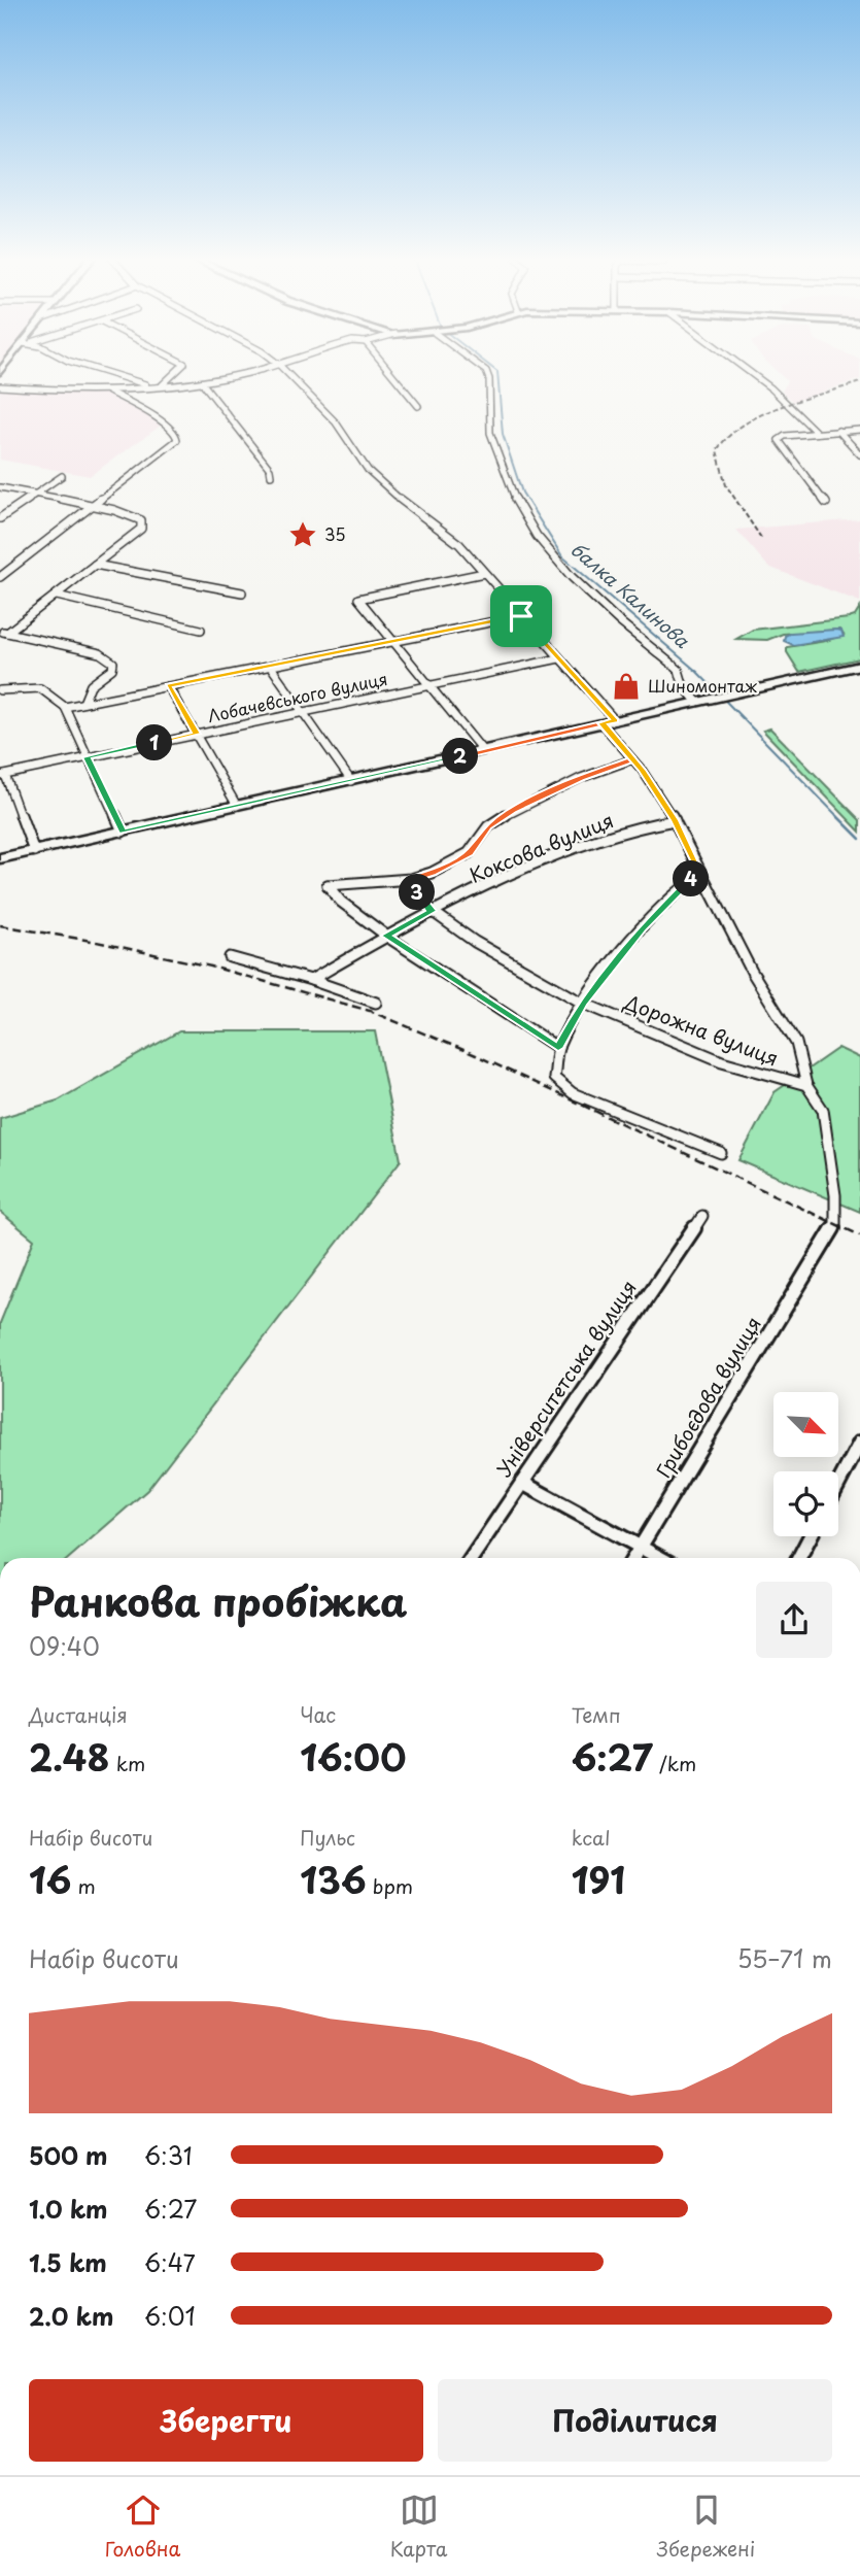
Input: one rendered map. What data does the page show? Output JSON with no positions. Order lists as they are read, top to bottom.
{
  "streets": {
    "street": [
      "Лобачевського вулиця",
      "Коксова вулиця",
      "Дорожна вулиця",
      "Університетська вулиця",
      "Грибоєдова вулиця"
    ]
  },
  "crossings": [
    ["Коксова вулиця", "Дорожна вулиця"],
    ["Коксова вулиця", "Грибоєдова вулиця"],
    ["Дорожна вулиця", "Грибоєдова вулиця"]
  ],
  "water": ["балка Калинова"],
  "places": {
    "place": ["35"],
    "shop": ["Шиномонтаж"]
  },
  "north": "bottom right",
  "page": {
    "pins": [
      "1",
      "2",
      "4",
      "3"
    ],
    "heading": ["Ранкова пробіжка", "09:40"],
    "stats": [
      ["Дистанція", "2.48 km"],
      ["Час", "16:00"],
      ["Темп", "6:27 /km"],
      ["Набір висоти", "16 m"],
      ["Пульс", "136 bpm"],
      ["kcal", "191"]
    ],
    "chart": ["Набір висоти", "55–71 m"],
    "list": [
      {
        "name": "500 m",
        "note": "6:31"
      },
      {
        "name": "1.0 km",
        "note": "6:27"
      },
      {
        "name": "1.5 km",
        "note": "6:47"
      },
      {
        "name": "2.0 km",
        "note": "6:01"
      }
    ],
    "buttons": ["Зберегти", "Поділитися"],
    "tabs": ["Головна", "Карта", "Збережені"]
  }
}
